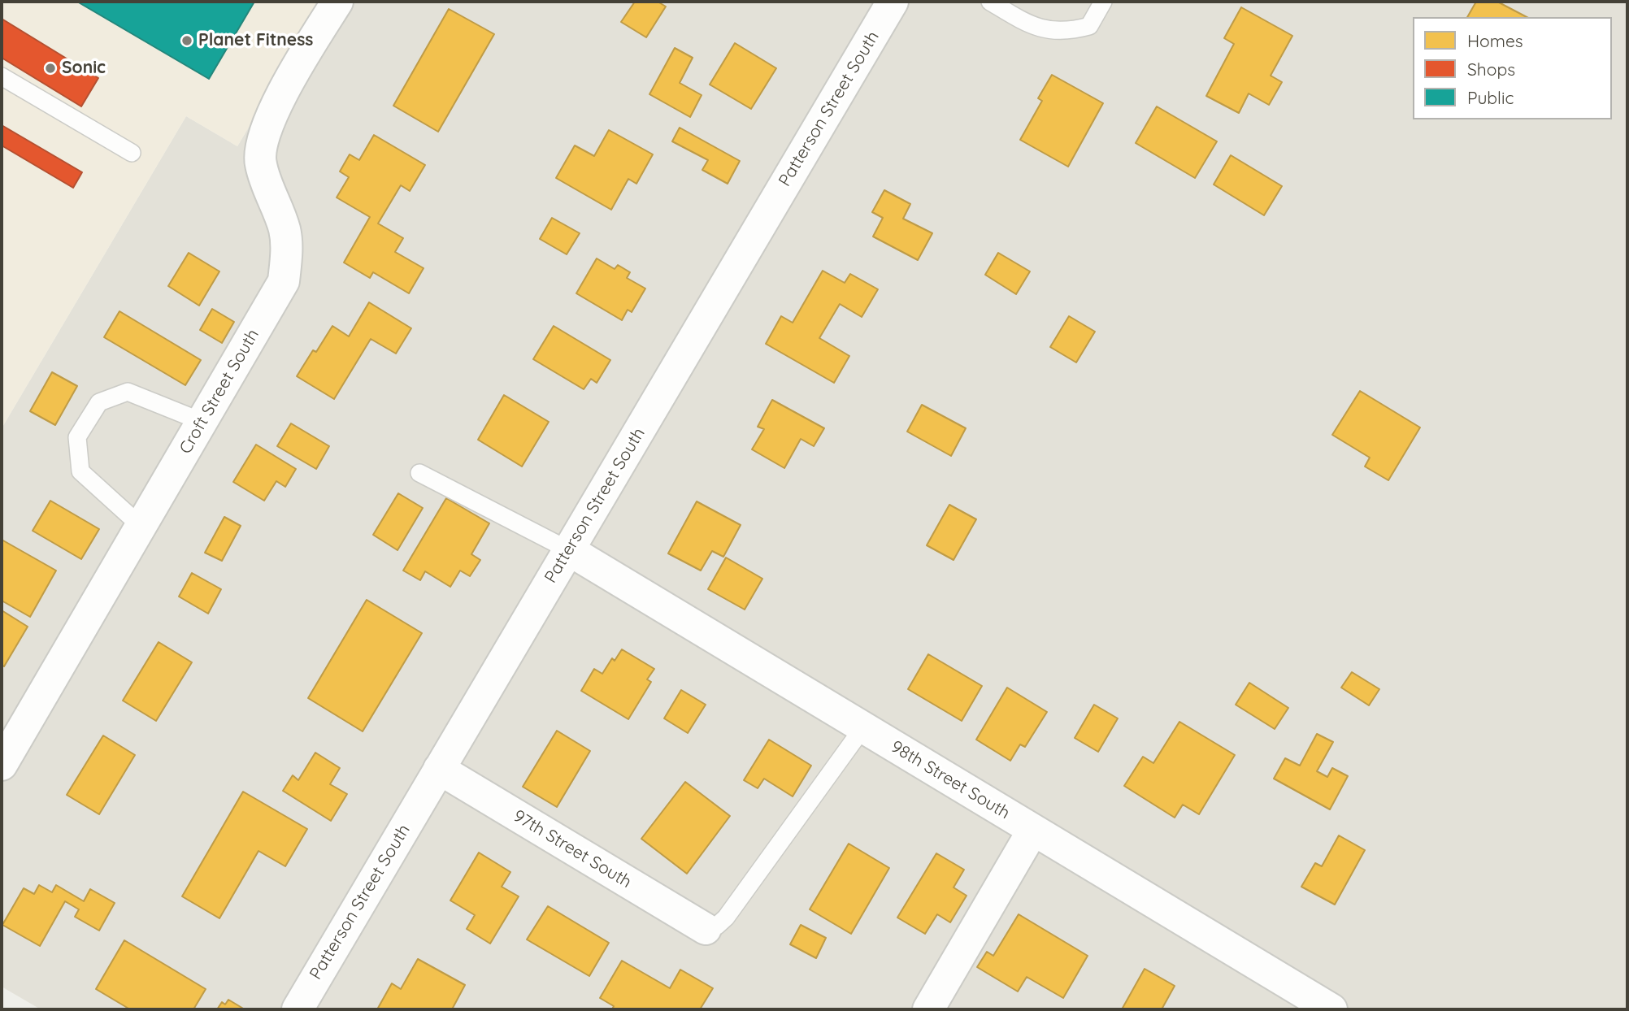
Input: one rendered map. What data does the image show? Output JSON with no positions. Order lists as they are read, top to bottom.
{
  "streets": {
    "street": [
      "Patterson Street South",
      "Croft Street South",
      "98th Street South",
      "97th Street South"
    ]
  },
  "crossings": [
    ["Patterson Street South", "98th Street South"],
    ["Patterson Street South", "97th Street South"]
  ],
  "places": ["Planet Fitness", "Sonic"],
  "legend": ["Homes", "Shops", "Public"]
}
